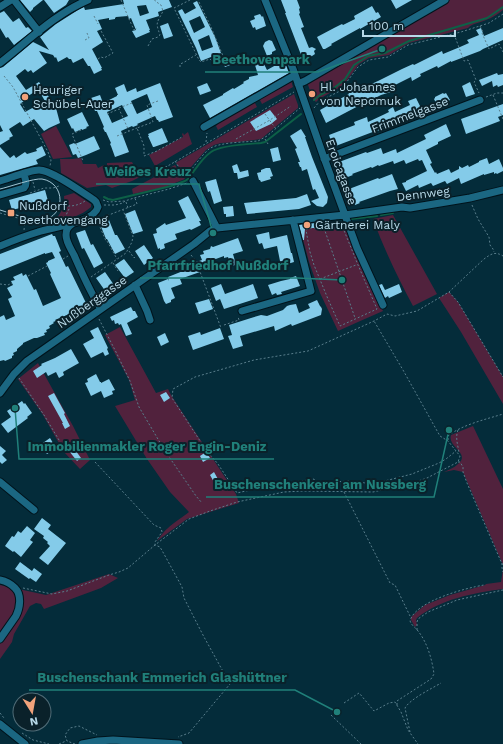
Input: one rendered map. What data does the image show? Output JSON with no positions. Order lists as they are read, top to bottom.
{
  "streets": {
    "street": [
      "Frimmelgasse",
      "Eroicagasse",
      "Dennweg",
      "Nußberggasse"
    ]
  },
  "crossings": [
    ["Frimmelgasse", "Eroicagasse"],
    ["Eroicagasse", "Dennweg"],
    ["Eroicagasse", "Nußberggasse"],
    ["Dennweg", "Nußberggasse"]
  ],
  "places": {
    "other": [
      "Beethovenpark",
      "Hl. Johannes von Nepomuk",
      "Heuriger Schübel-Auer",
      "Gärtnerei Maly",
      "Weißes Kreuz",
      "Pfarrfriedhof Nußdorf",
      "Immobilienmakler Roger Engin-Deniz",
      "Buschenschenkerei am Nussberg",
      "Buschenschank Emmerich Glashüttner"
    ],
    "transit": ["Nußdorf Beethovengang"]
  },
  "scale_bar": "100 m",
  "north": "bottom"
}
